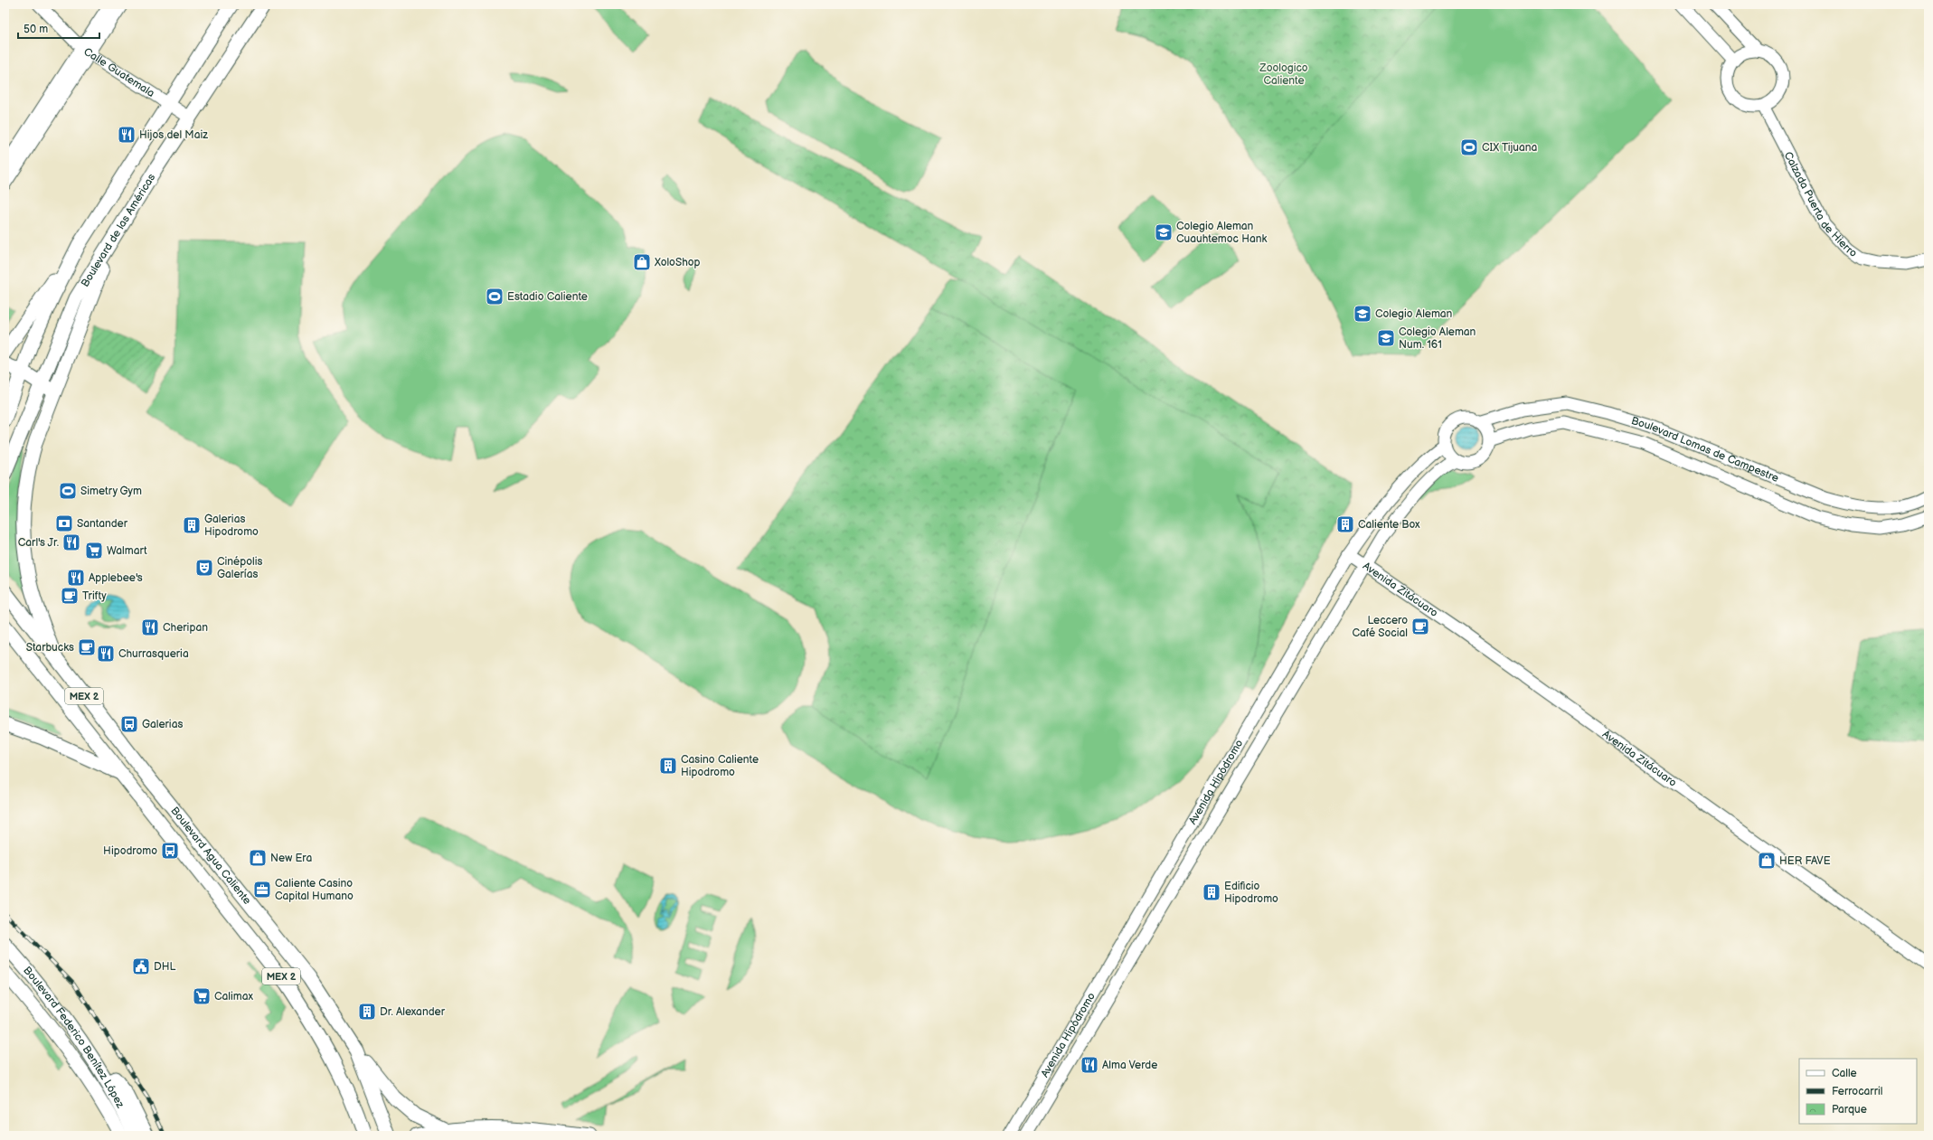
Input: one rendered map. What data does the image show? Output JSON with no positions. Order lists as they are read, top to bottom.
{
  "streets": {
    "main road": [
      "Calle Guatemala",
      "Calzada Puerta de Hierro",
      "Boulevard de las Américas",
      "Boulevard Lomas de Campestre",
      "Avenida Zitácuaro",
      "MEX 2",
      "Avenida Hipódromo",
      "Boulevard Agua Caliente",
      "Boulevard Federico Benítez López"
    ]
  },
  "crossings": [
    ["Calle Guatemala", "Boulevard de las Américas"],
    ["Boulevard Lomas de Campestre", "Avenida Hipódromo"],
    ["Avenida Zitácuaro", "Avenida Hipódromo"]
  ],
  "parks": ["Zoologico Caliente"],
  "places": {
    "restaurant": [
      "Hijos del Maiz",
      "Carl's Jr.",
      "Applebee's",
      "Cheripan",
      "Churrasqueria",
      "Alma Verde"
    ],
    "sports": ["CIX Tijuana", "Estadio Caliente", "Simetry Gym"],
    "school or university": ["Colegio Aleman Cuauhtemoc Hank", "Colegio Aleman", "Colegio Aleman Num. 161"],
    "shop": ["XoloShop", "New Era", "HER FAVE"],
    "bank": ["Santander"],
    "building": [
      "Caliente Box",
      "Galerias Hipodromo",
      "Casino Caliente Hipodromo",
      "Edificio Hipodromo",
      "Dr. Alexander"
    ],
    "supermarket": ["Walmart", "Calimax"],
    "theatre": ["Cinépolis Galerías"],
    "cafe": ["Trifty", "Leccero Café Social", "Starbucks"],
    "bus stop": ["Galerias", "Hipodromo"],
    "office": ["Caliente Casino Capital Humano"],
    "public building": ["DHL"]
  },
  "legend": ["Calle", "Ferrocarril", "Parque"],
  "scale_bar": "50 m"
}
